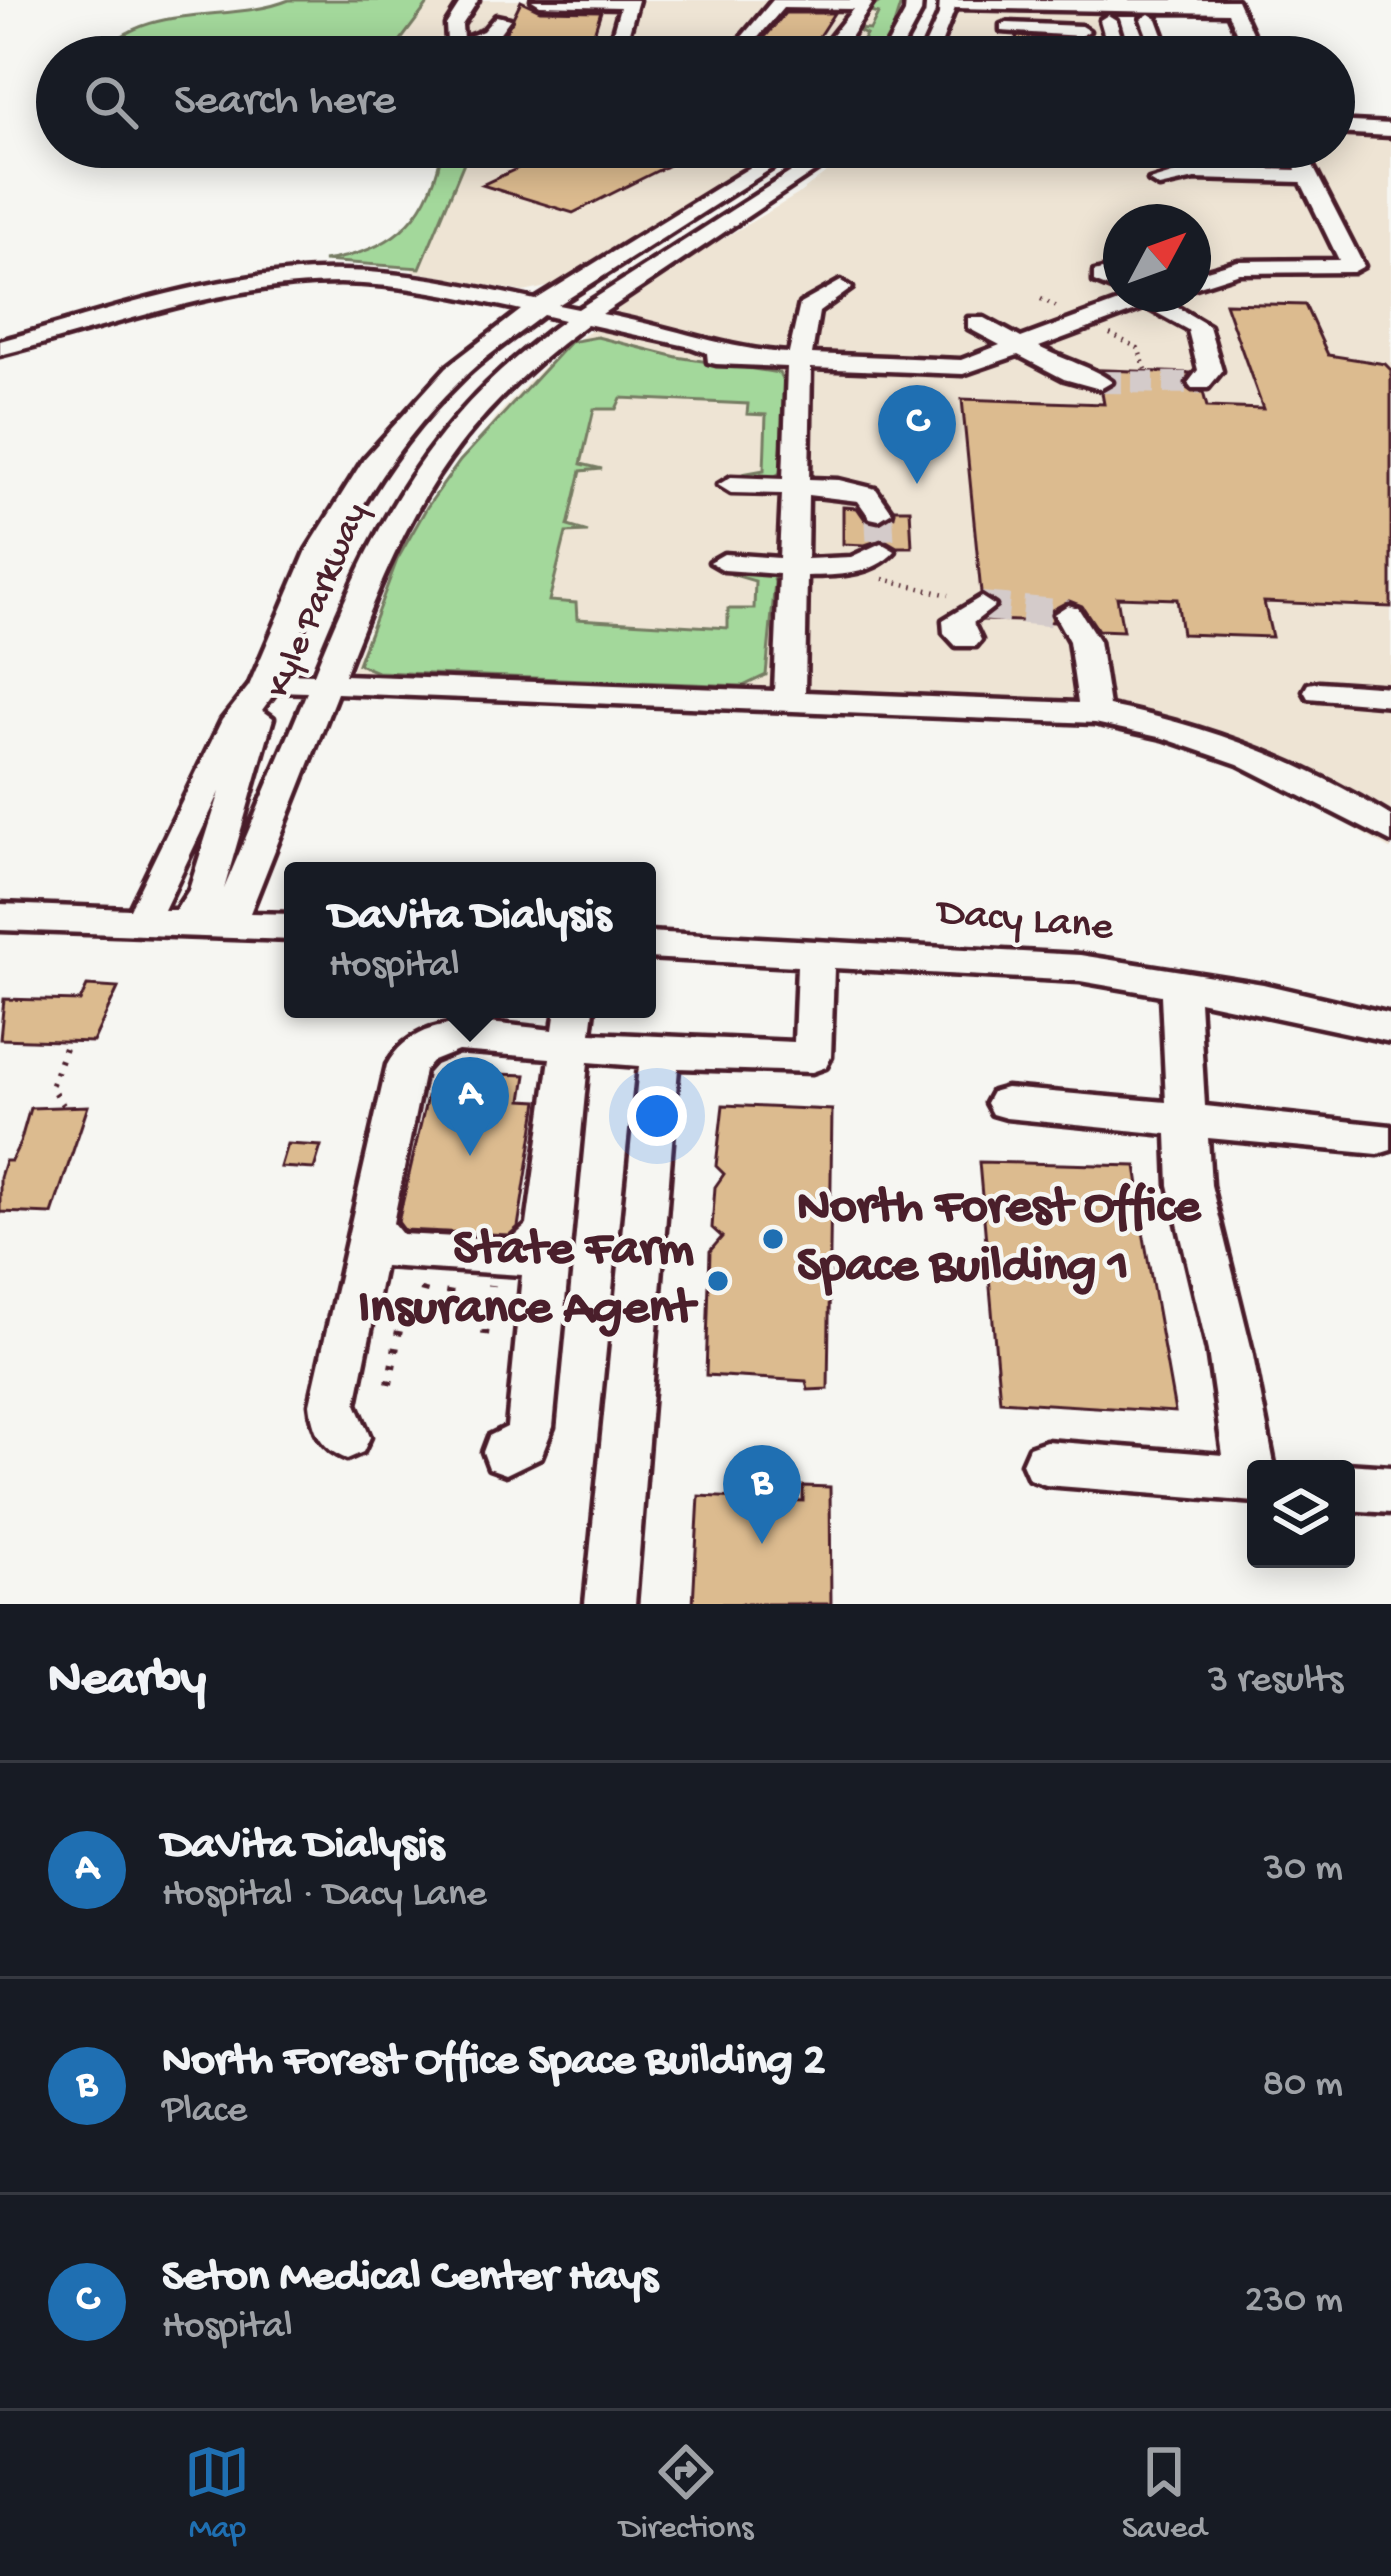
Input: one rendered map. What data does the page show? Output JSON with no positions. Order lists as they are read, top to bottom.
{
  "streets": {
    "street": ["Kyle Parkway", "Dacy Lane"]
  },
  "places": ["North Forest Office Space Building 1", "State Farm Insurance Agent"],
  "north": "top right",
  "page": {
    "search": "Search here",
    "pins": ["C", "A", "B"],
    "popup": ["DaVita Dialysis", "Hospital"],
    "heading": ["Nearby", "3 results"],
    "list": [
      {
        "mark": "A",
        "name": "DaVita Dialysis",
        "note": "Hospital · Dacy Lane",
        "value": "30 m"
      },
      {
        "mark": "B",
        "name": "North Forest Office Space Building 2",
        "note": "Place",
        "value": "80 m"
      },
      {
        "mark": "C",
        "name": "Seton Medical Center Hays",
        "note": "Hospital",
        "value": "230 m"
      }
    ],
    "nav": ["Map", "Directions", "Saved"]
  }
}
